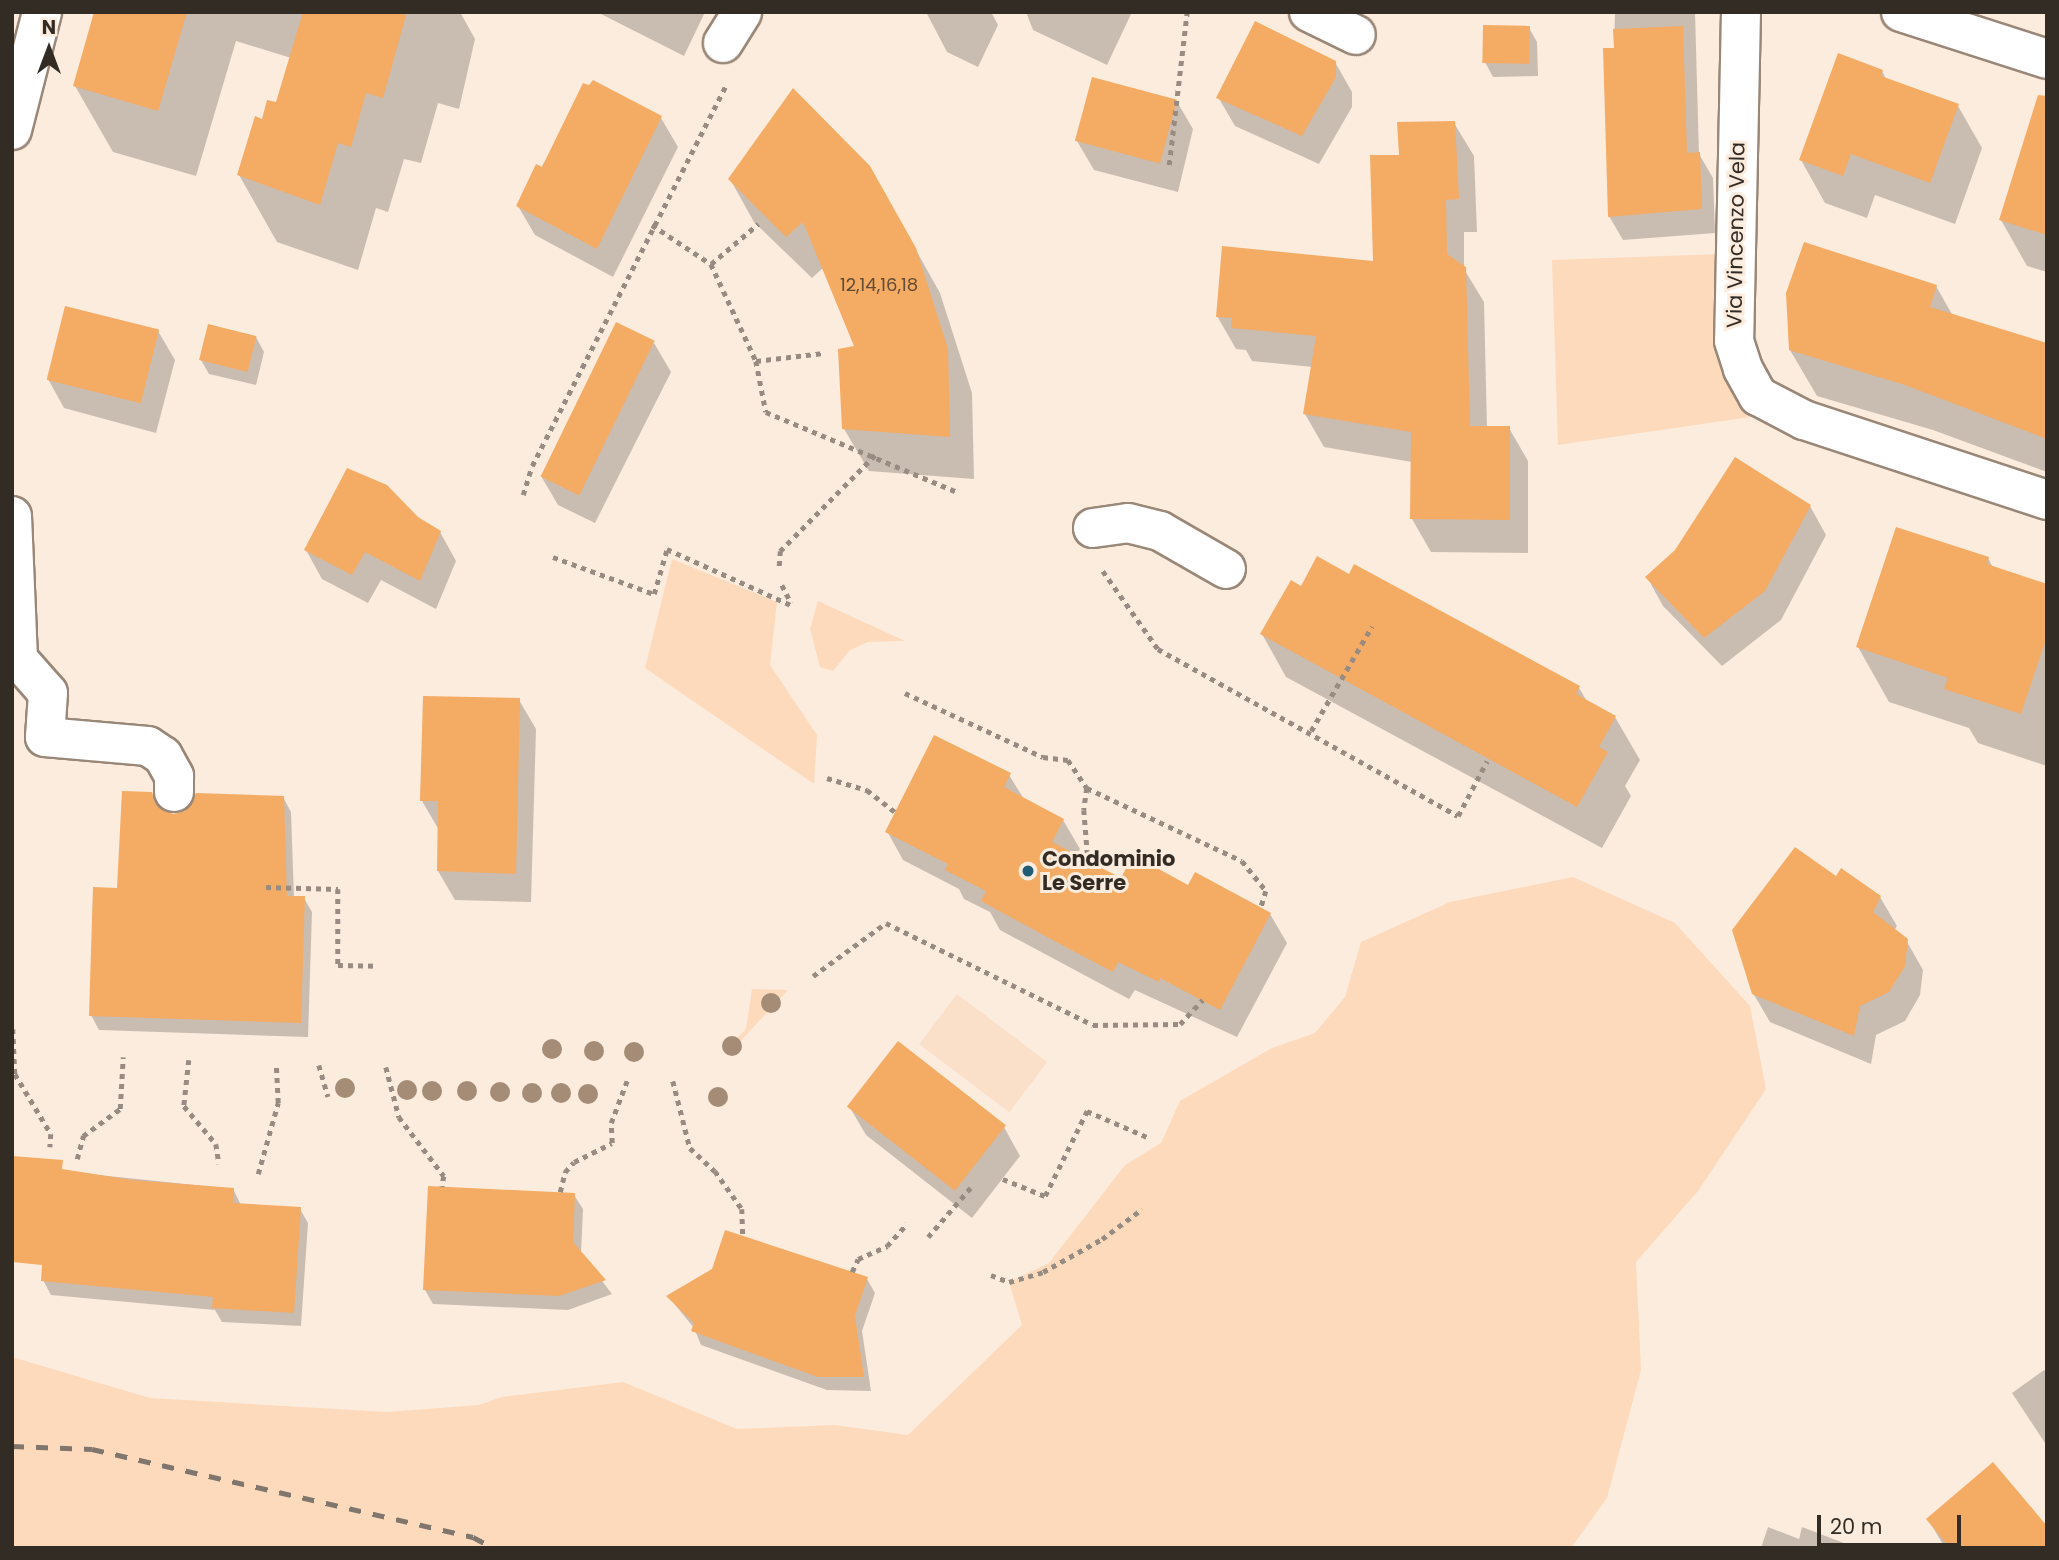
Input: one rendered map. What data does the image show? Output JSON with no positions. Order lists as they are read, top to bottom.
{
  "streets": {
    "street": ["Via Vincenzo Vela"]
  },
  "places": ["Condominio Le Serre"],
  "house_numbers": ["12,14,16,18"],
  "scale_bar": "20 m",
  "north": "top"
}
